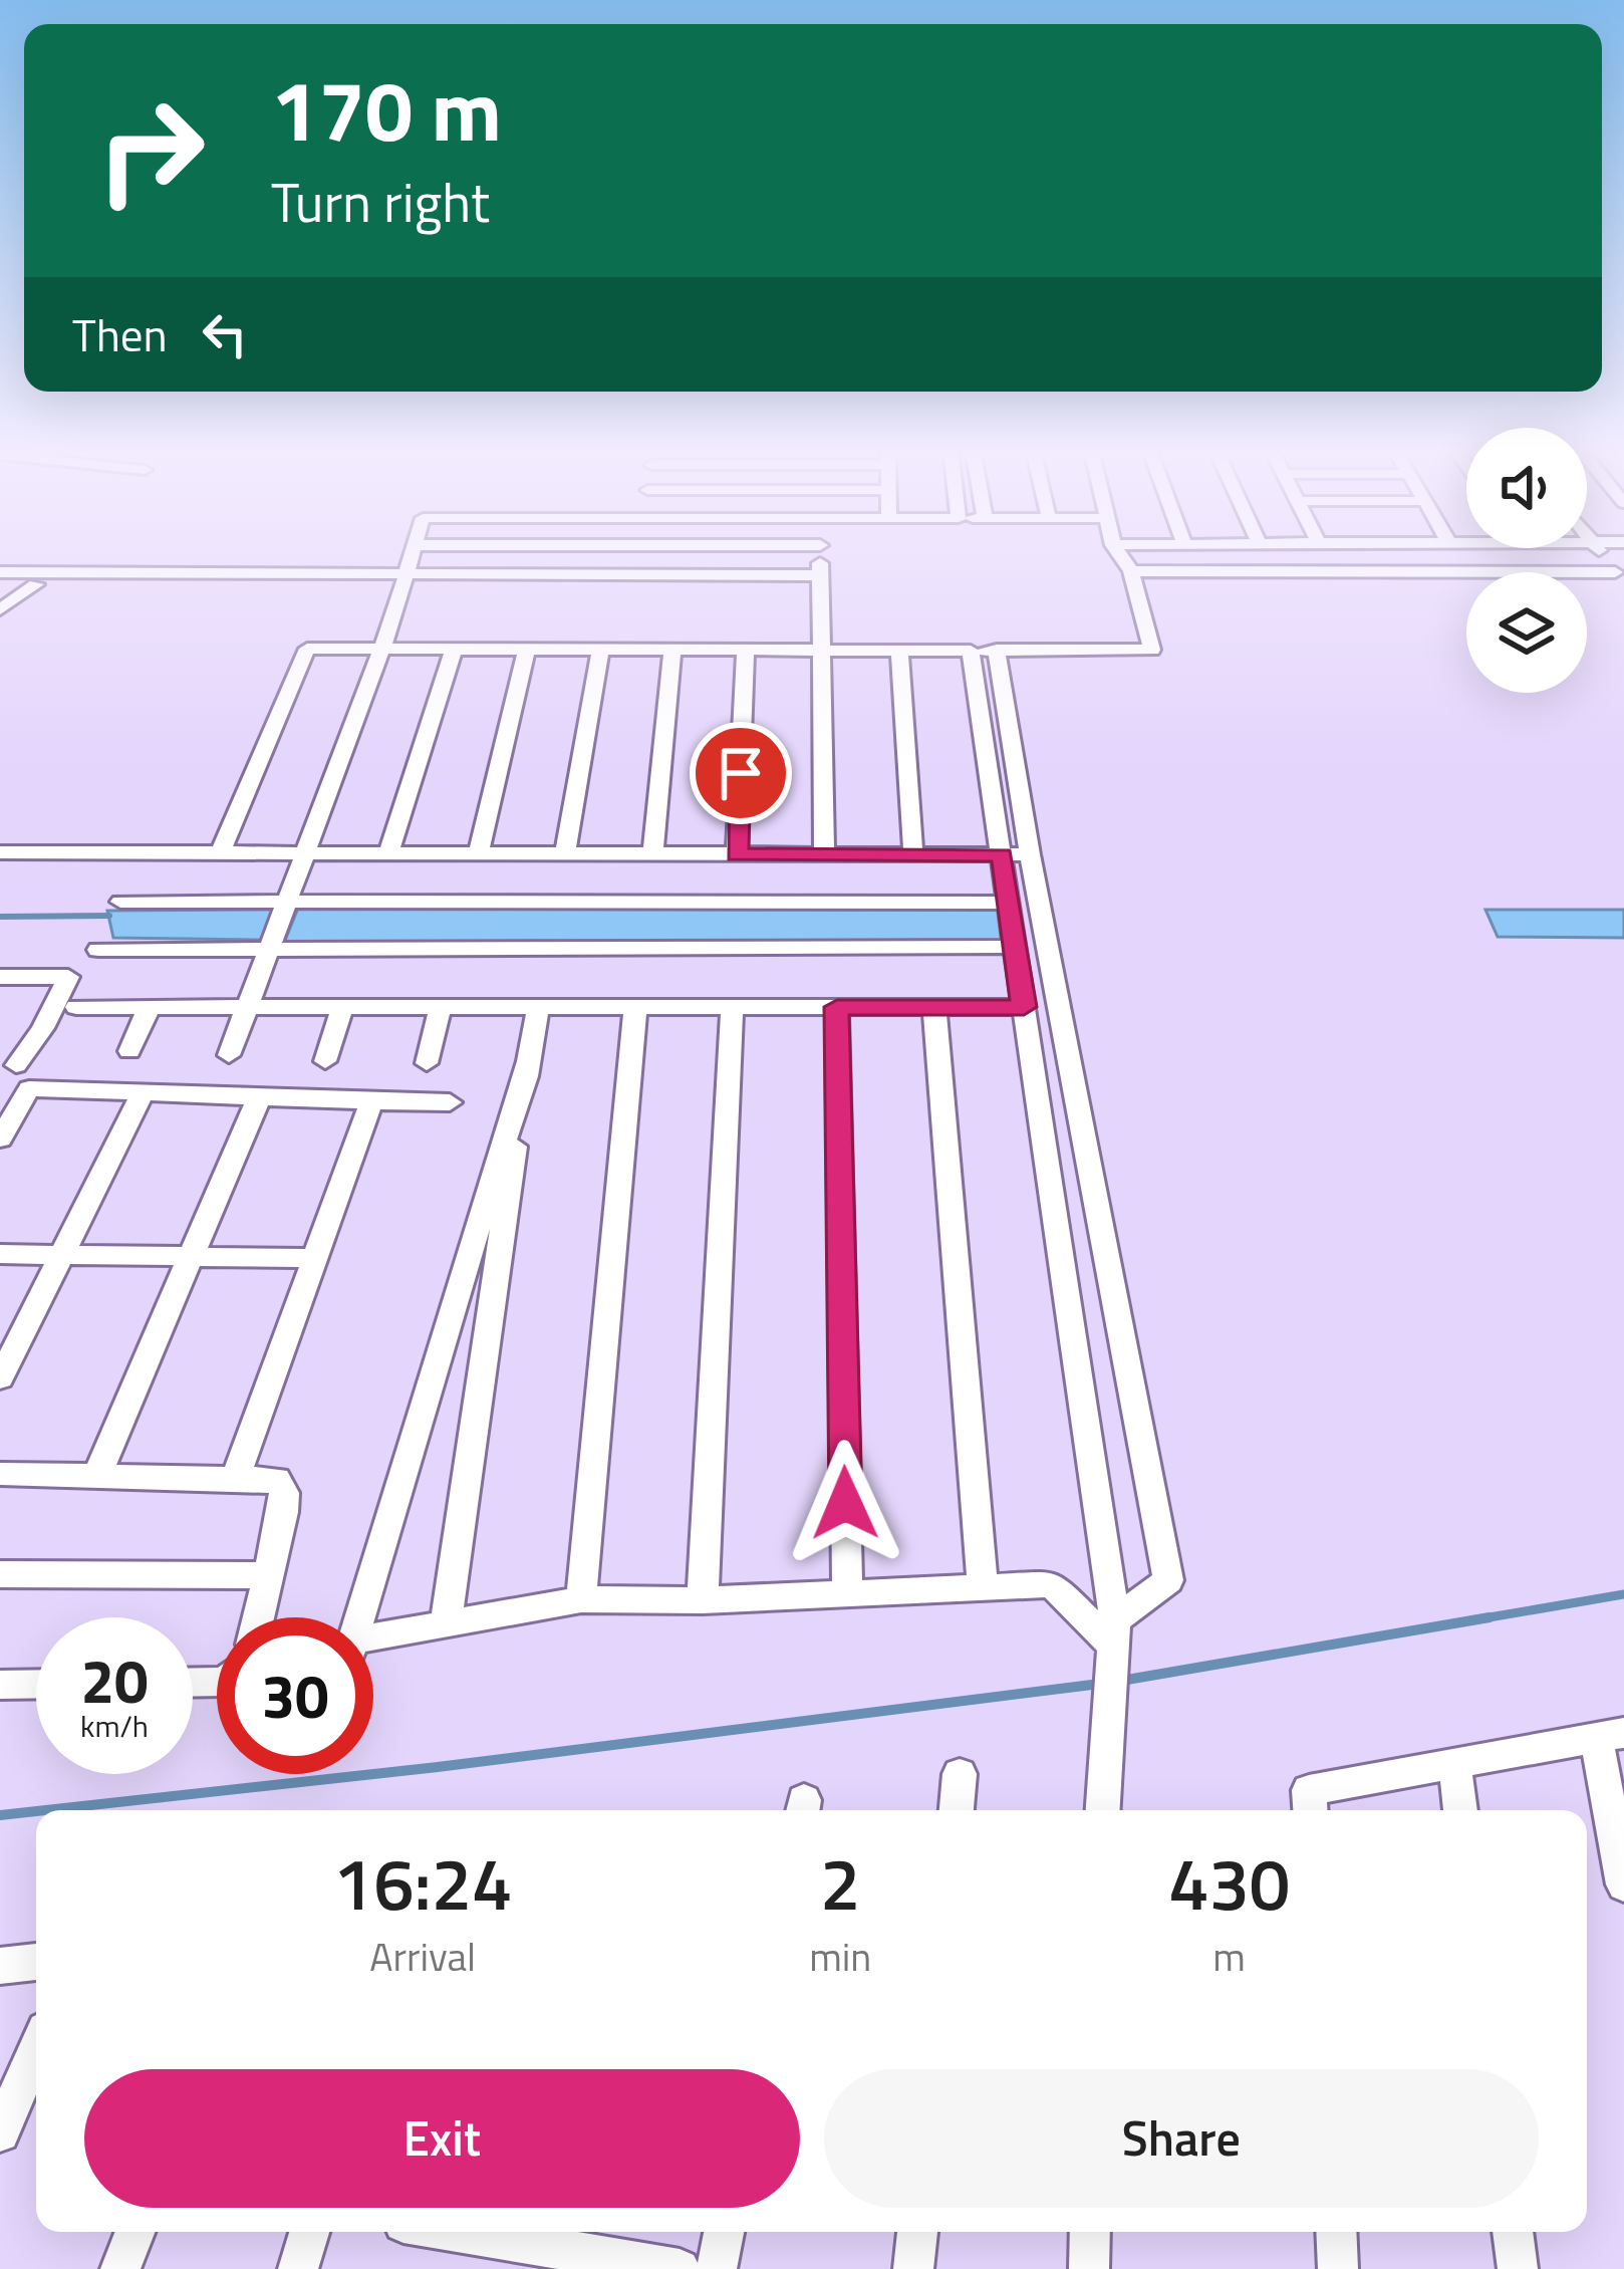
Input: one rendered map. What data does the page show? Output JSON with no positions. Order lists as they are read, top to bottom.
{
  "page": {
    "turn": ["170 m", "Turn right"],
    "then": "Then",
    "speed": "20 km/h",
    "limit": "30",
    "eta": [
      "16:24",
      "Arrival",
      "2",
      "min",
      "430",
      "m"
    ],
    "buttons": ["Exit", "Share"]
  }
}
